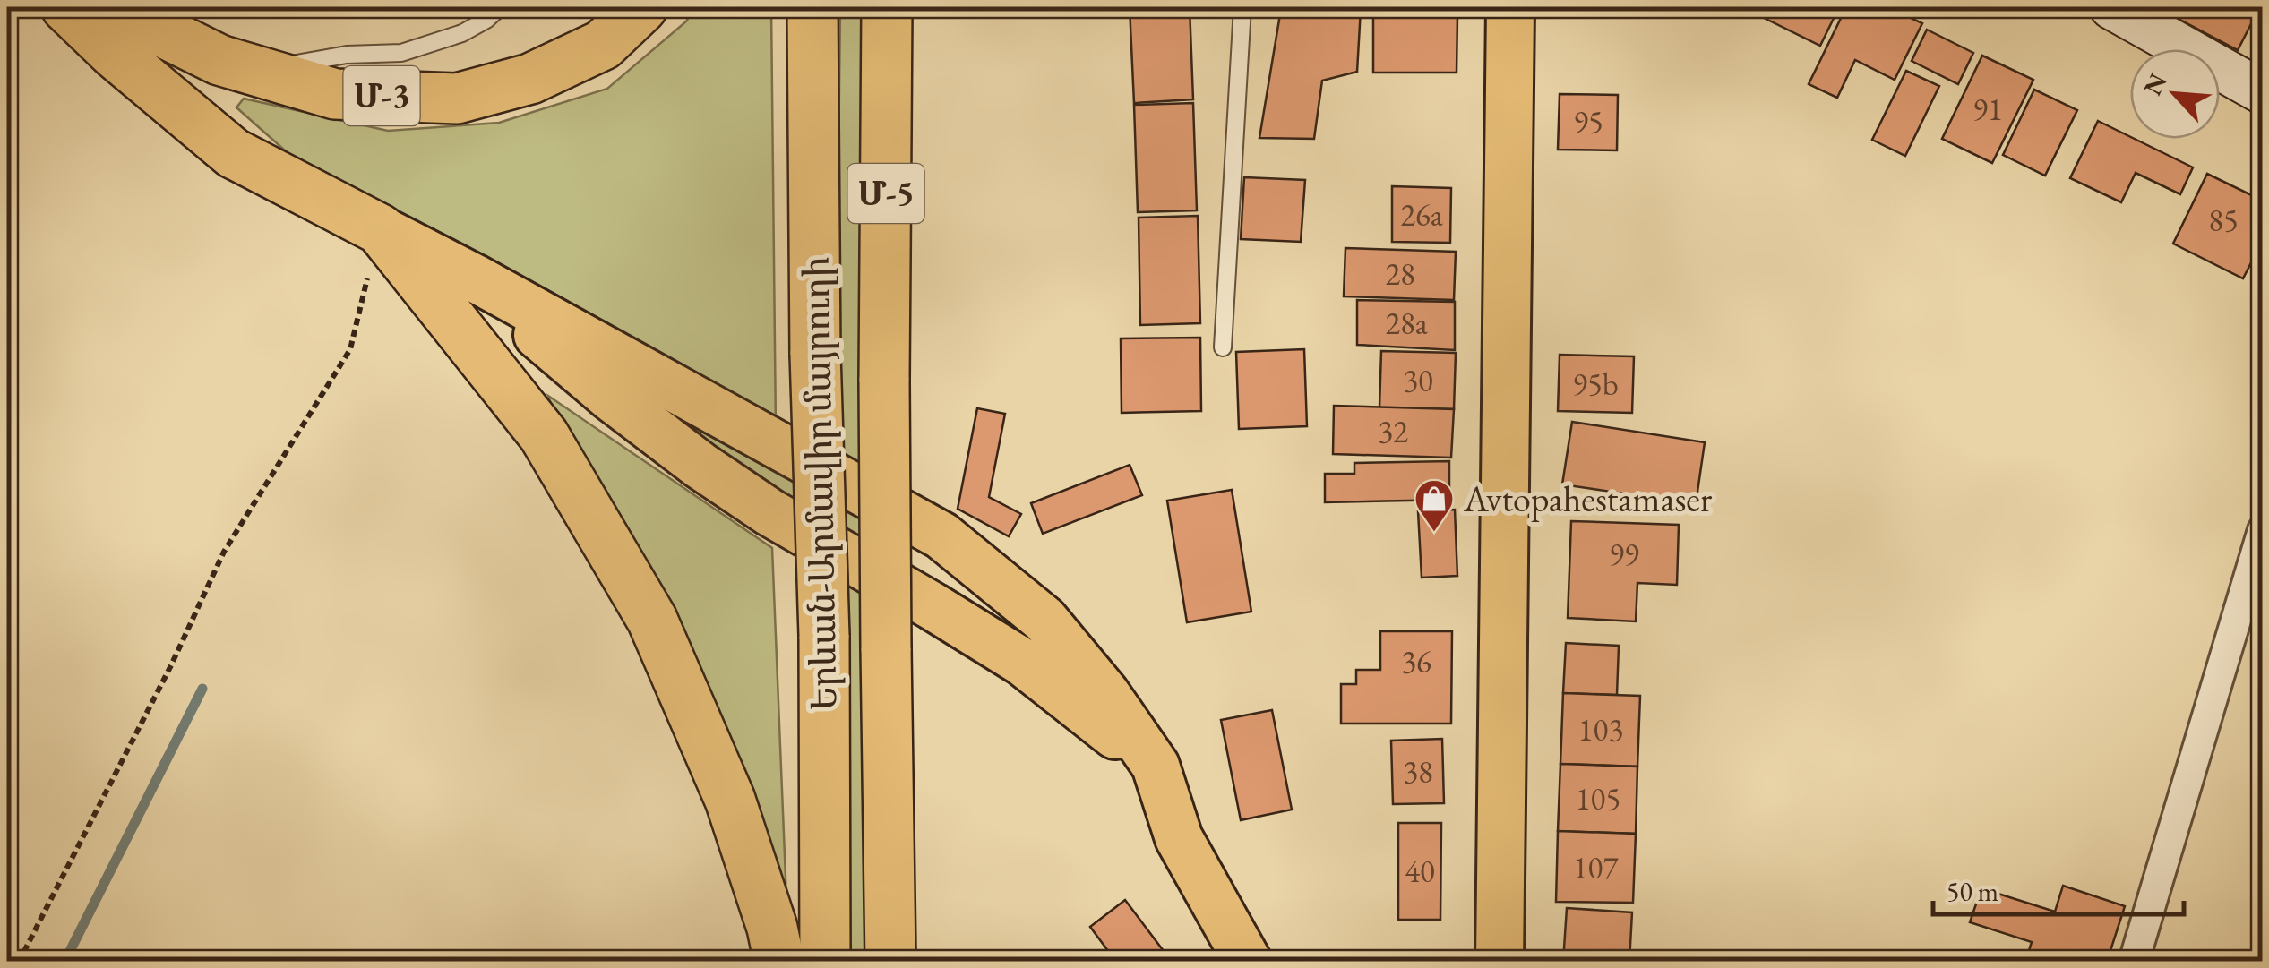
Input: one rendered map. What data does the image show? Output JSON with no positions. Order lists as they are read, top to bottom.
{
  "streets": {
    "highway": ["Մ-3", "Մ-5", "Երևան-Արմավիր մայրուղի"]
  },
  "places": {
    "shop": ["Avtopahestamaser"]
  },
  "house_numbers": [
    "91",
    "95",
    "26a",
    "85",
    "28",
    "28a",
    "30",
    "95b",
    "32",
    "99",
    "36",
    "103",
    "38",
    "105",
    "107",
    "40"
  ],
  "scale_bar": "50 m",
  "north": "top left"
}
